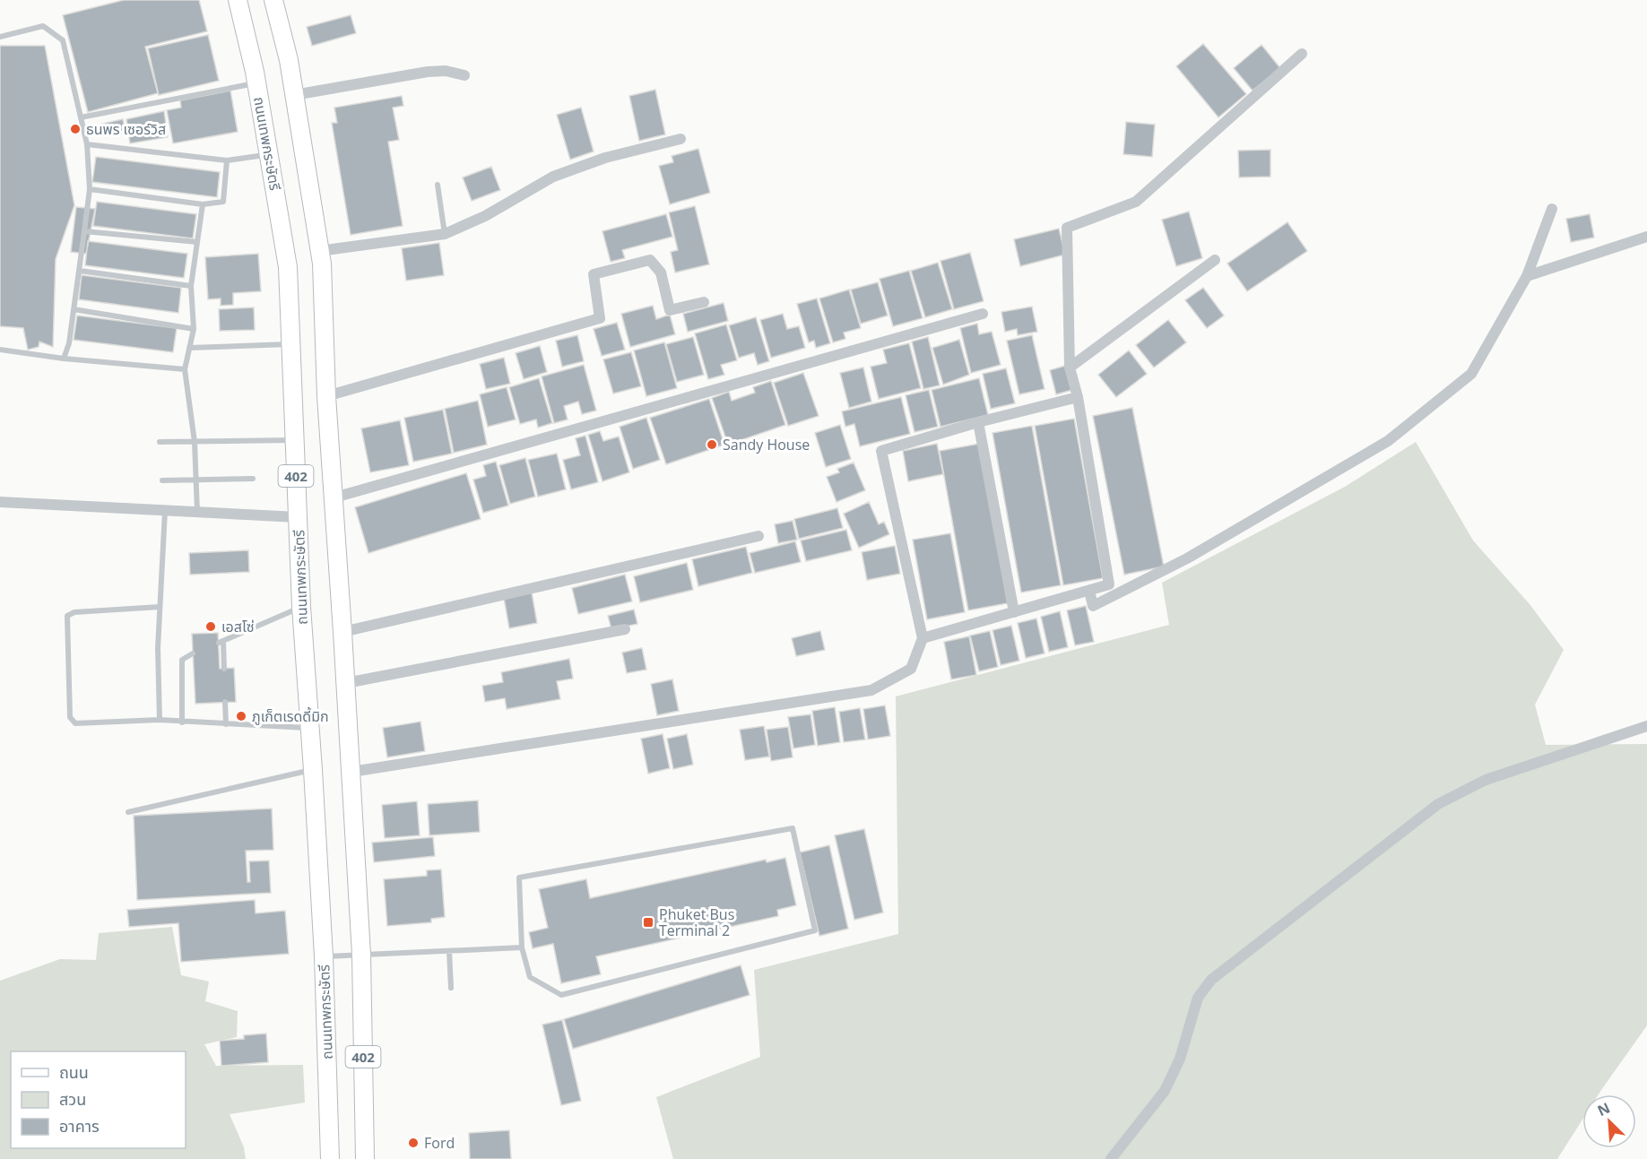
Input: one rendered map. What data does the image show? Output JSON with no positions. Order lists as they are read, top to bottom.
{
  "streets": {
    "main road": ["ถนนเทพกระษัตรี", "402"]
  },
  "places": {
    "other": [
      "ธนพร เซอร์วิส",
      "Sandy House",
      "เอสโซ่",
      "ภูเก็ตเรดดี้มิก",
      "Ford"
    ],
    "transit": ["Phuket Bus Terminal 2"]
  },
  "legend": ["ถนน", "สวน", "อาคาร"],
  "north": "top left"
}
